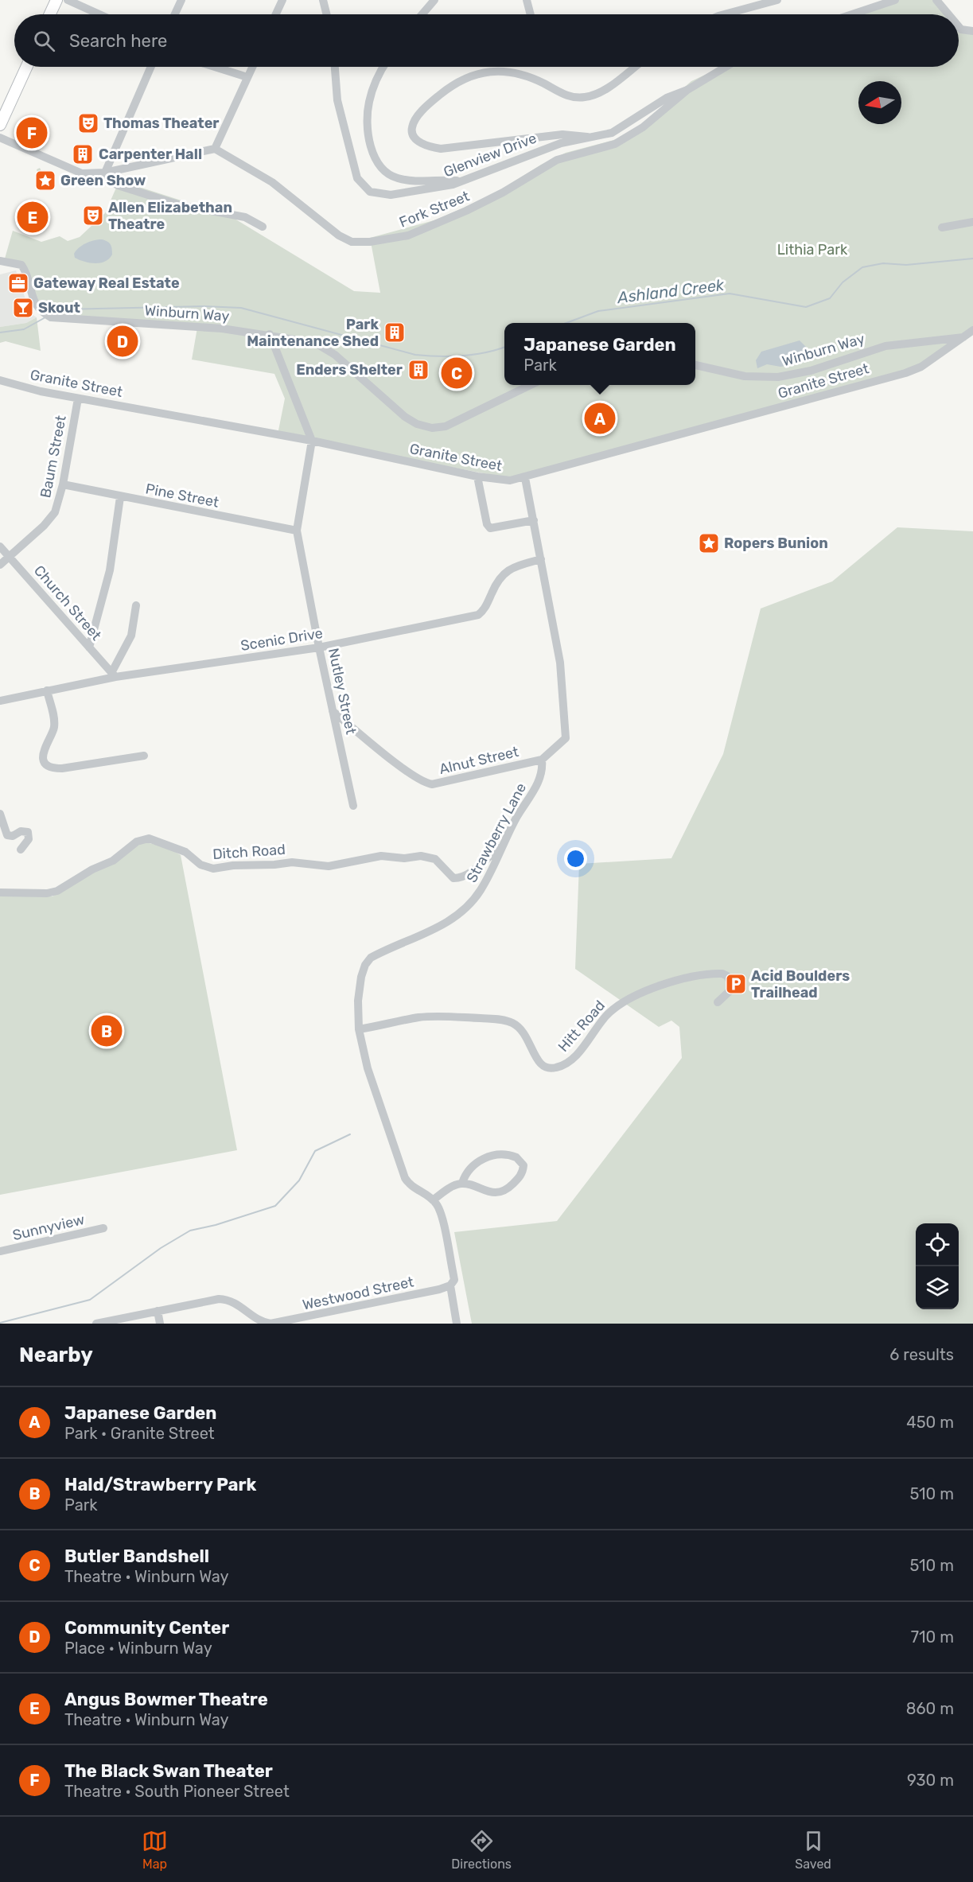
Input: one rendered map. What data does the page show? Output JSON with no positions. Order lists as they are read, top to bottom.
{
  "streets": {
    "street": [
      "Glenview Drive",
      "Fork Street",
      "Winburn Way",
      "Granite Street",
      "Baum Street",
      "Pine Street",
      "Church Street",
      "Scenic Drive",
      "Nutley Street",
      "Alnut Street",
      "Strawberry Lane",
      "Ditch Road",
      "Hitt Road",
      "Sunnyview",
      "Westwood Street"
    ]
  },
  "crossings": [
    ["Glenview Drive", "Fork Street"],
    ["Winburn Way", "Granite Street"],
    ["Granite Street", "Baum Street"],
    ["Granite Street", "Nutley Street"],
    ["Baum Street", "Pine Street"],
    ["Baum Street", "Church Street"],
    ["Pine Street", "Nutley Street"],
    ["Church Street", "Scenic Drive"],
    ["Scenic Drive", "Nutley Street"],
    ["Nutley Street", "Alnut Street"],
    ["Alnut Street", "Strawberry Lane"],
    ["Strawberry Lane", "Ditch Road"],
    ["Strawberry Lane", "Hitt Road"]
  ],
  "water": ["Ashland Creek"],
  "parks": ["Lithia Park"],
  "places": {
    "theatre": ["Thomas Theater", "Allen Elizabethan Theatre"],
    "building": ["Carpenter Hall", "Park Maintenance Shed", "Enders Shelter"],
    "place": ["Green Show", "Ropers Bunion"],
    "office": ["Gateway Real Estate"],
    "bar": ["Skout"],
    "parking": ["Acid Boulders Trailhead"]
  },
  "north": "left",
  "page": {
    "search": "Search here",
    "pins": [
      "F",
      "E",
      "D",
      "C",
      "A",
      "B"
    ],
    "popup": ["Japanese Garden", "Park"],
    "heading": ["Nearby", "6 results"],
    "list": [
      {
        "mark": "A",
        "name": "Japanese Garden",
        "note": "Park · Granite Street",
        "value": "450 m"
      },
      {
        "mark": "B",
        "name": "Hald/Strawberry Park",
        "note": "Park",
        "value": "510 m"
      },
      {
        "mark": "C",
        "name": "Butler Bandshell",
        "note": "Theatre · Winburn Way",
        "value": "510 m"
      },
      {
        "mark": "D",
        "name": "Community Center",
        "note": "Place · Winburn Way",
        "value": "710 m"
      },
      {
        "mark": "E",
        "name": "Angus Bowmer Theatre",
        "note": "Theatre · Winburn Way",
        "value": "860 m"
      },
      {
        "mark": "F",
        "name": "The Black Swan Theater",
        "note": "Theatre · South Pioneer Street",
        "value": "930 m"
      }
    ],
    "nav": ["Map", "Directions", "Saved"]
  }
}
